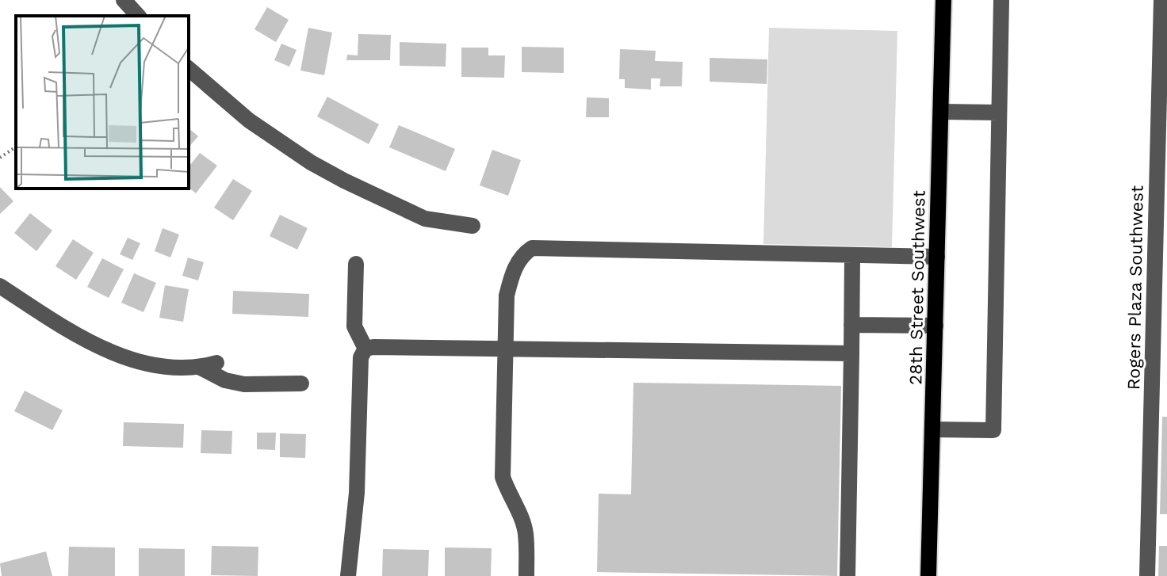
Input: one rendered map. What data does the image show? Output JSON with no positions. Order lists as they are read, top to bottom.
{
  "streets": {
    "main road": ["28th Street Southwest"],
    "street": ["Rogers Plaza Southwest"]
  }
}
